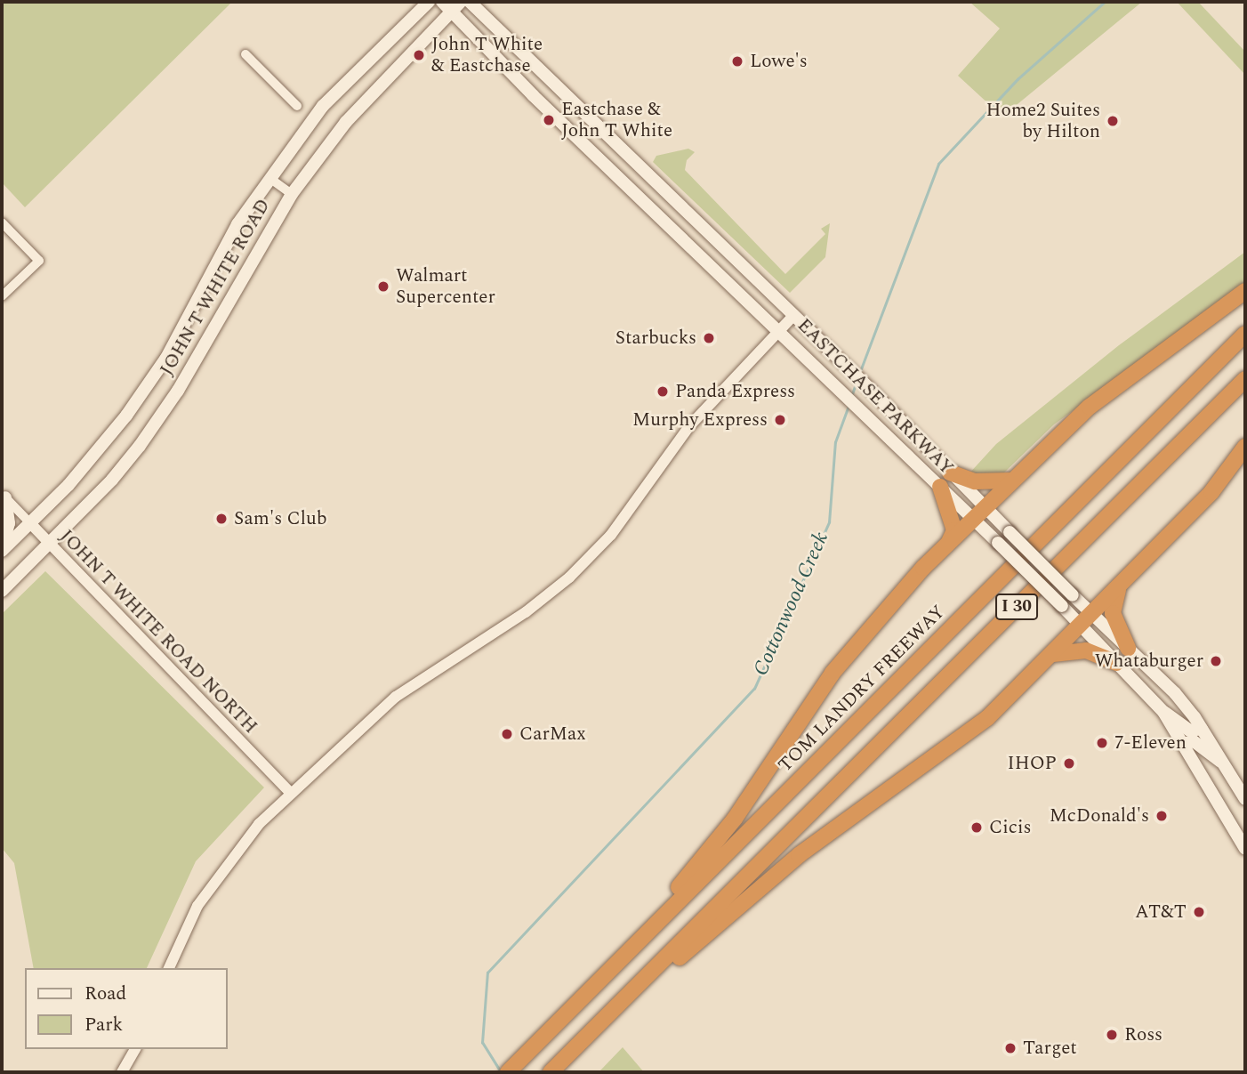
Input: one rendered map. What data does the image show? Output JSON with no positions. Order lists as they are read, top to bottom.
{
  "streets": {
    "highway": ["I 30", "TOM LANDRY FREEWAY"],
    "main road": ["JOHN T WHITE ROAD", "EASTCHASE PARKWAY"],
    "street": ["JOHN T WHITE ROAD NORTH"]
  },
  "crossings": [
    ["JOHN T WHITE ROAD", "EASTCHASE PARKWAY"],
    ["JOHN T WHITE ROAD", "JOHN T WHITE ROAD NORTH"]
  ],
  "water": ["Cottonwood Creek"],
  "places": [
    "John T White & Eastchase",
    "Lowe's",
    "Eastchase & John T White",
    "Home2 Suites by Hilton",
    "Walmart Supercenter",
    "Starbucks",
    "Panda Express",
    "Murphy Express",
    "Sam's Club",
    "Whataburger",
    "CarMax",
    "7-Eleven",
    "IHOP",
    "McDonald's",
    "Cicis",
    "AT&T",
    "Ross",
    "Target"
  ],
  "legend": ["Road", "Park"]
}
